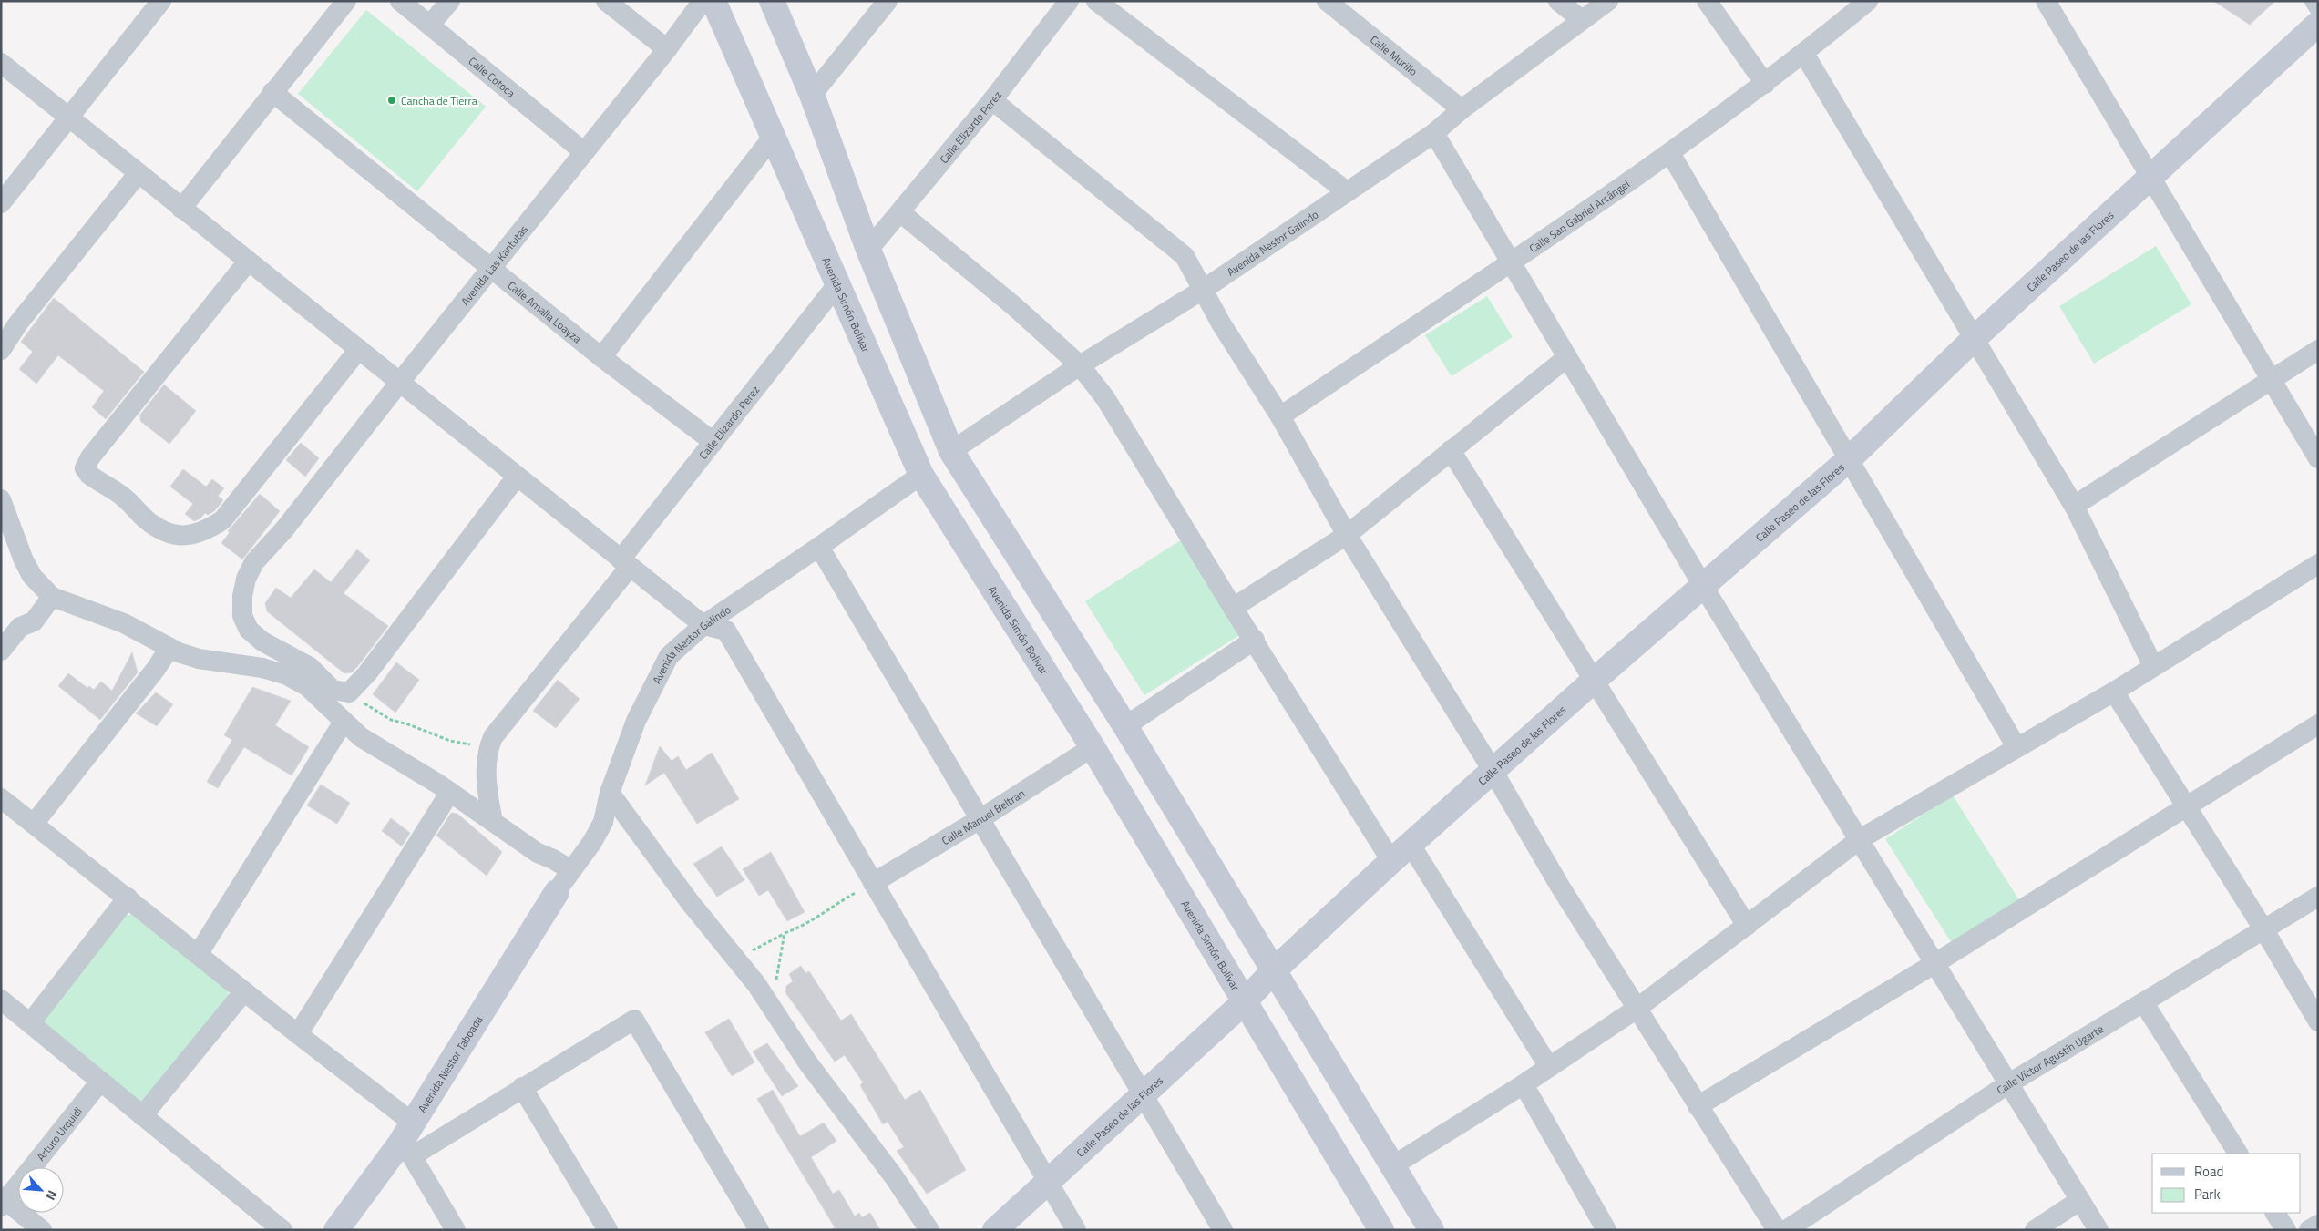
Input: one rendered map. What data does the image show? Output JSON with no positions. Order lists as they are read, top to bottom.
{
  "streets": {
    "street": [
      "Calle Murillo",
      "Calle Cotoca",
      "Calle Elizardo Perez",
      "Calle San Gabriel Arcángel",
      "Avenida Nestor Galindo",
      "Calle Paseo de las Flores",
      "Avenida Las Kantutas",
      "Avenida Simón Bolívar",
      "Calle Amalia Loayza",
      "Calle Manuel Beltran",
      "Calle Víctor Agustín Ugarte",
      "Avenida Nestor Taboada",
      "Arturo Urquidi"
    ]
  },
  "crossings": [
    ["Calle Murillo", "Avenida Nestor Galindo"],
    ["Calle Cotoca", "Avenida Las Kantutas"],
    ["Calle Elizardo Perez", "Avenida Simón Bolívar"],
    ["Calle Elizardo Perez", "Calle Amalia Loayza"],
    ["Avenida Nestor Galindo", "Avenida Simón Bolívar"],
    ["Avenida Nestor Galindo", "Avenida Nestor Taboada"],
    ["Calle Paseo de las Flores", "Avenida Simón Bolívar"],
    ["Avenida Las Kantutas", "Calle Amalia Loayza"],
    ["Avenida Simón Bolívar", "Calle Manuel Beltran"]
  ],
  "places": ["Cancha de Tierra"],
  "legend": ["Road", "Park"],
  "north": "bottom right"
}
